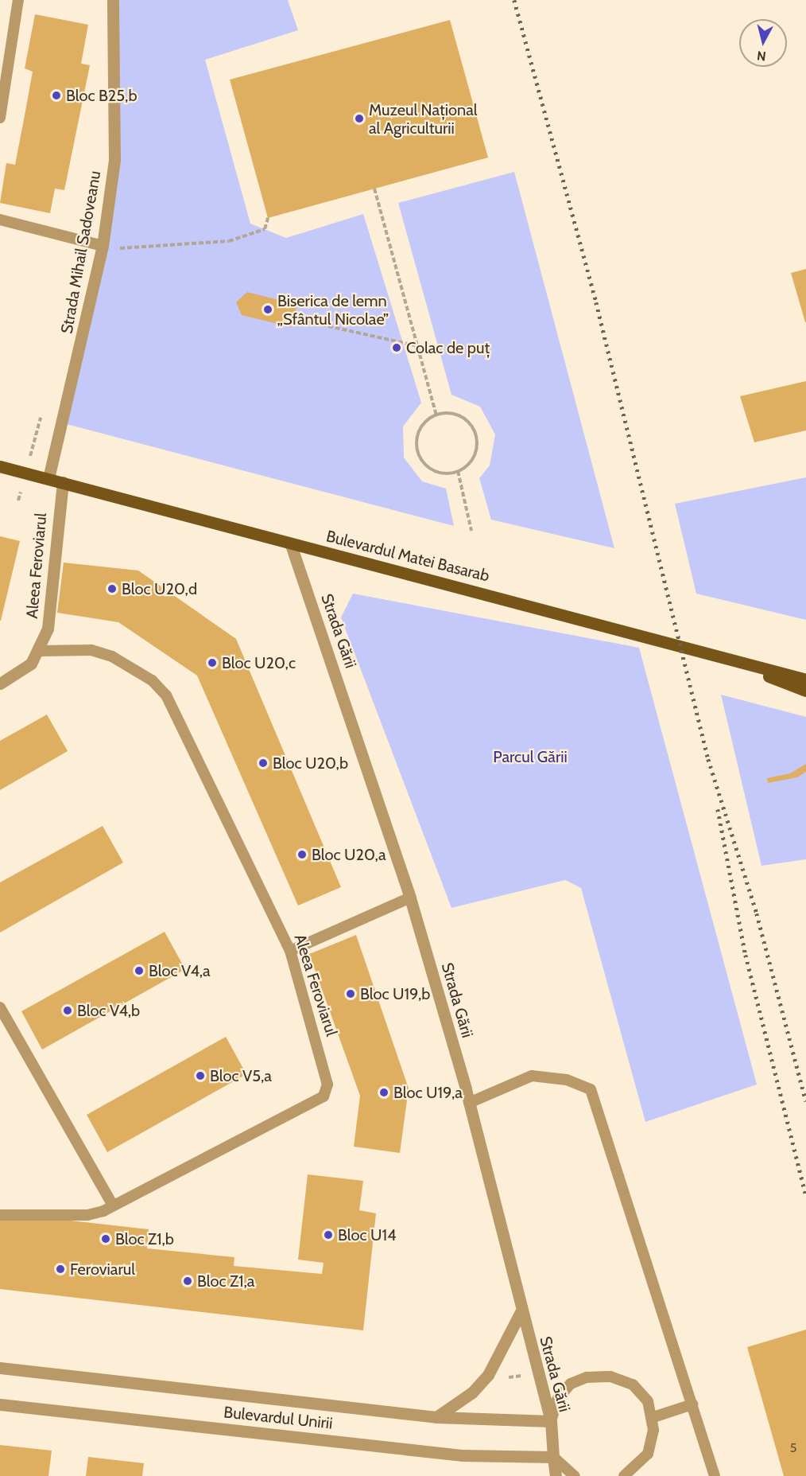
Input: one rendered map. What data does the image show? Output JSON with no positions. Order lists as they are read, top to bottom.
{
  "streets": {
    "main road": ["Bulevardul Matei Basarab"],
    "street": [
      "Strada Mihail Sadoveanu",
      "Aleea Feroviarul",
      "Strada Gării",
      "Bulevardul Unirii"
    ]
  },
  "crossings": [
    ["Strada Mihail Sadoveanu", "Bulevardul Matei Basarab"],
    ["Bulevardul Matei Basarab", "Aleea Feroviarul"],
    ["Bulevardul Matei Basarab", "Strada Gării"],
    ["Strada Gării", "Bulevardul Unirii"]
  ],
  "parks": ["Parcul Gării"],
  "places": [
    "Bloc B25,b",
    "Muzeul Național al Agriculturii",
    "Biserica de lemn „Sfântul Nicolae”",
    "Colac de puț",
    "Bloc U20,d",
    "Bloc U20,c",
    "Bloc U20,b",
    "Bloc U20,a",
    "Bloc V4,a",
    "Bloc U19,b",
    "Bloc V4,b",
    "Bloc V5,a",
    "Bloc U19,a",
    "Bloc U14",
    "Bloc Z1,b",
    "Feroviarul",
    "Bloc Z1,a"
  ],
  "house_numbers": ["5"],
  "north": "bottom"
}
